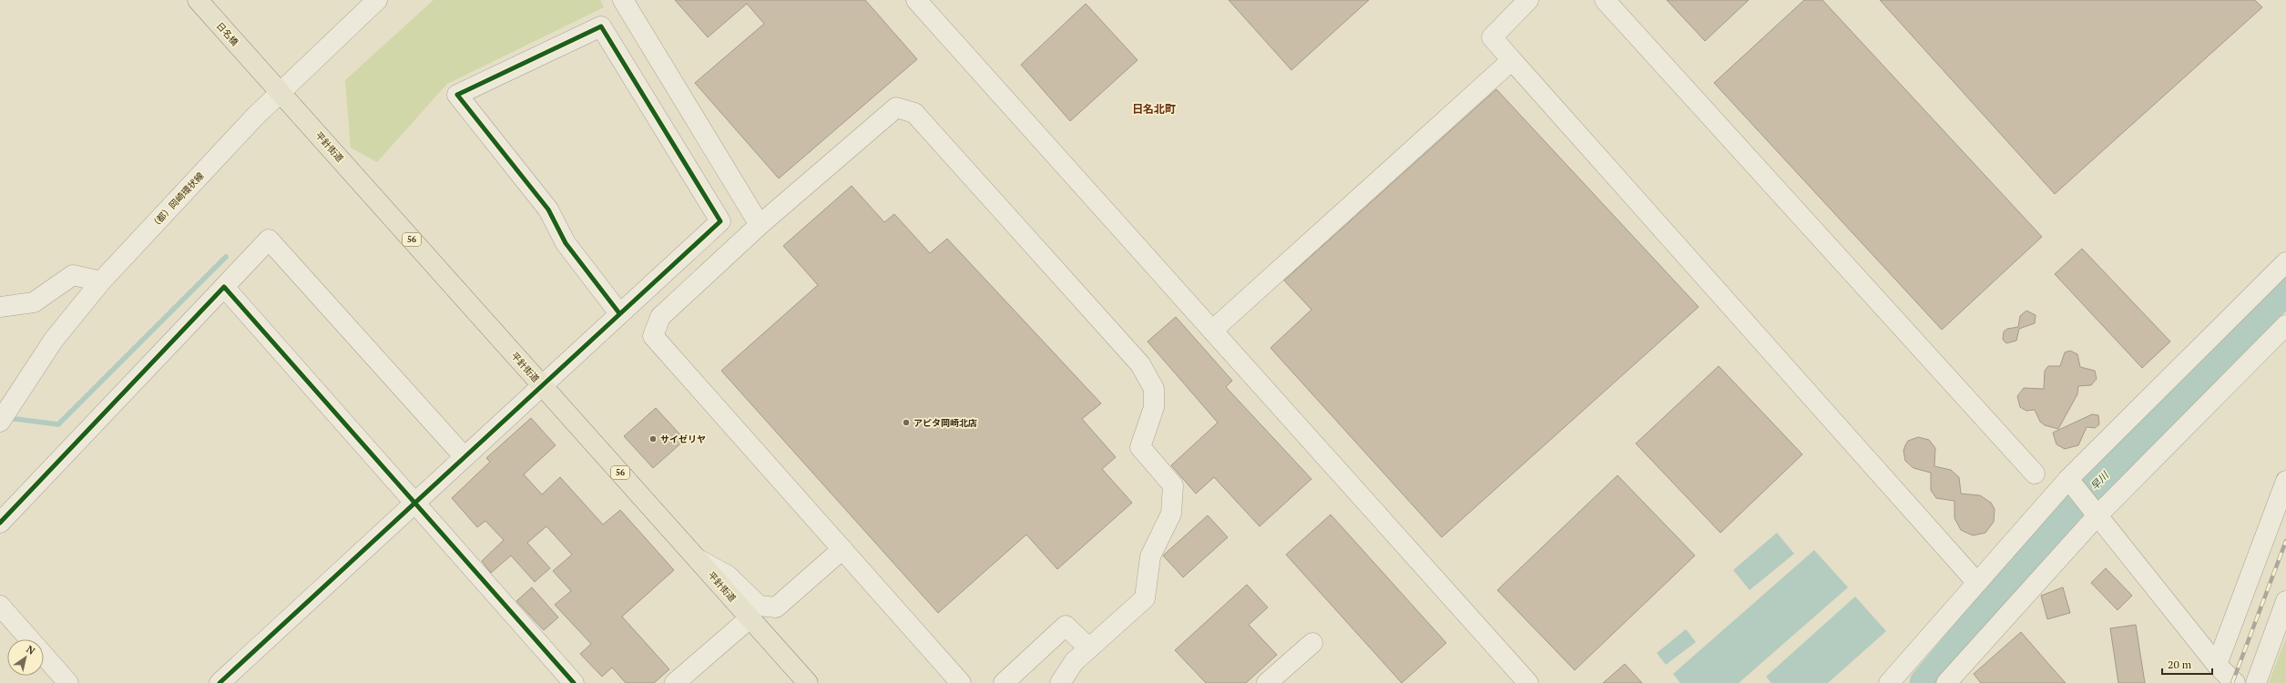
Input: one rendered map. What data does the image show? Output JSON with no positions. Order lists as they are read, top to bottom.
{
  "streets": {
    "main road": ["日名橋", "平針街道", "56"],
    "street": ["（都）岡崎環状線"]
  },
  "crossings": [
    ["日名橋", "平針街道"],
    ["平針街道", "（都）岡崎環状線"]
  ],
  "districts": ["日名北町"],
  "water": ["早川"],
  "places": ["アピタ岡崎北店", "サイゼリヤ"],
  "scale_bar": "20 m",
  "north": "top right"
}
